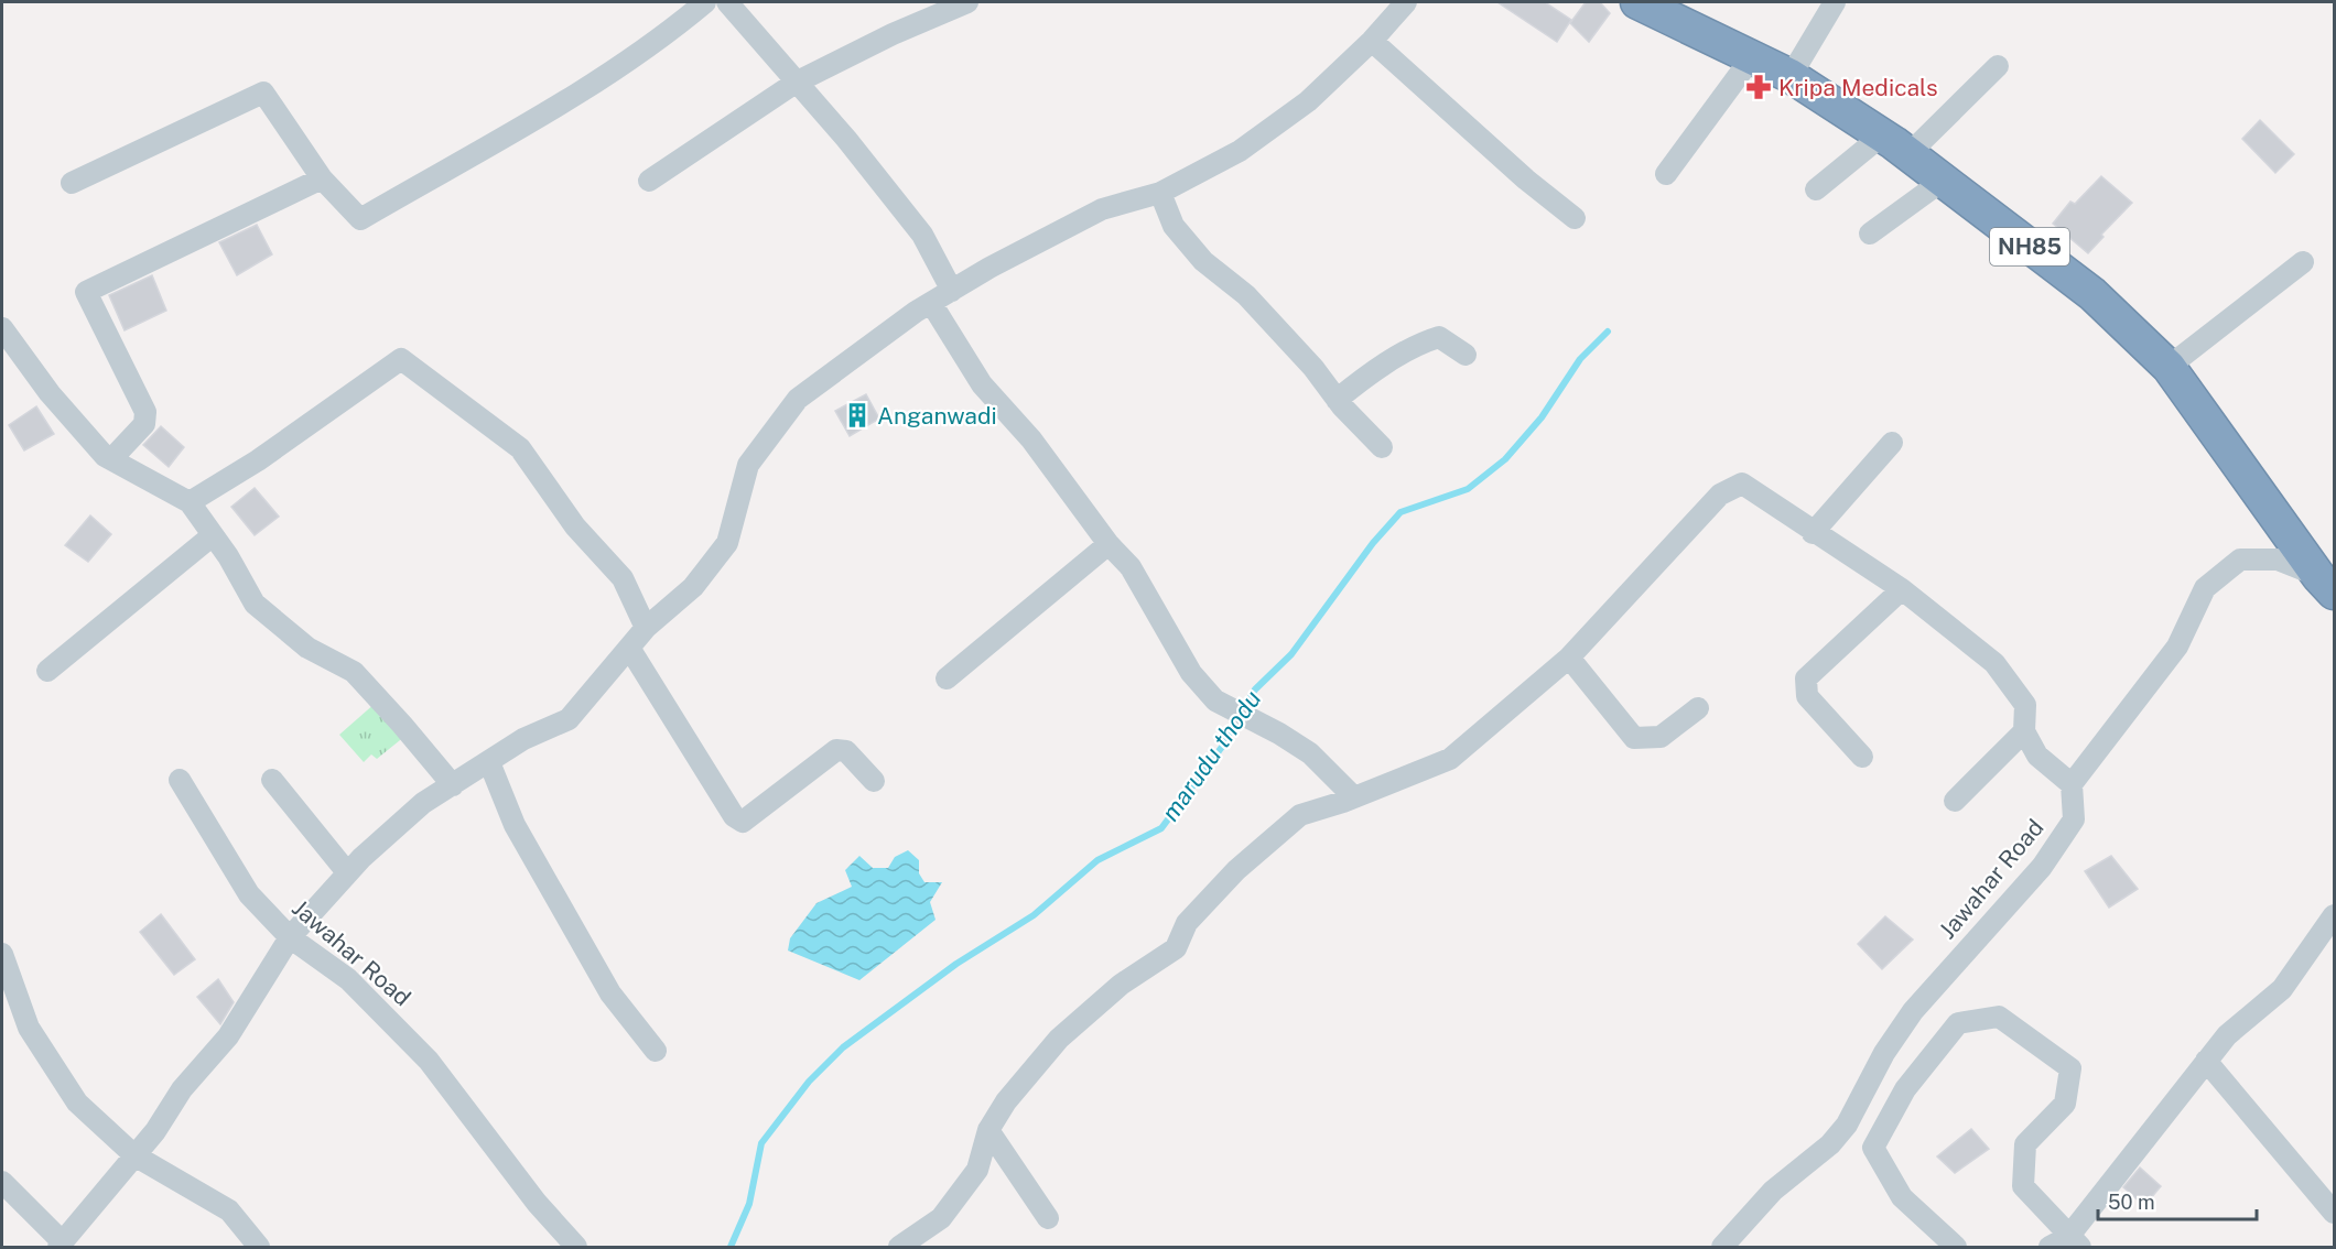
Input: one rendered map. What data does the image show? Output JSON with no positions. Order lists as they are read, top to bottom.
{
  "streets": {
    "highway": ["NH85"],
    "street": ["Jawahar Road"]
  },
  "water": ["marudu thodu"],
  "places": {
    "pharmacy": ["Kripa Medicals"],
    "building": ["Anganwadi"]
  },
  "scale_bar": "50 m"
}
